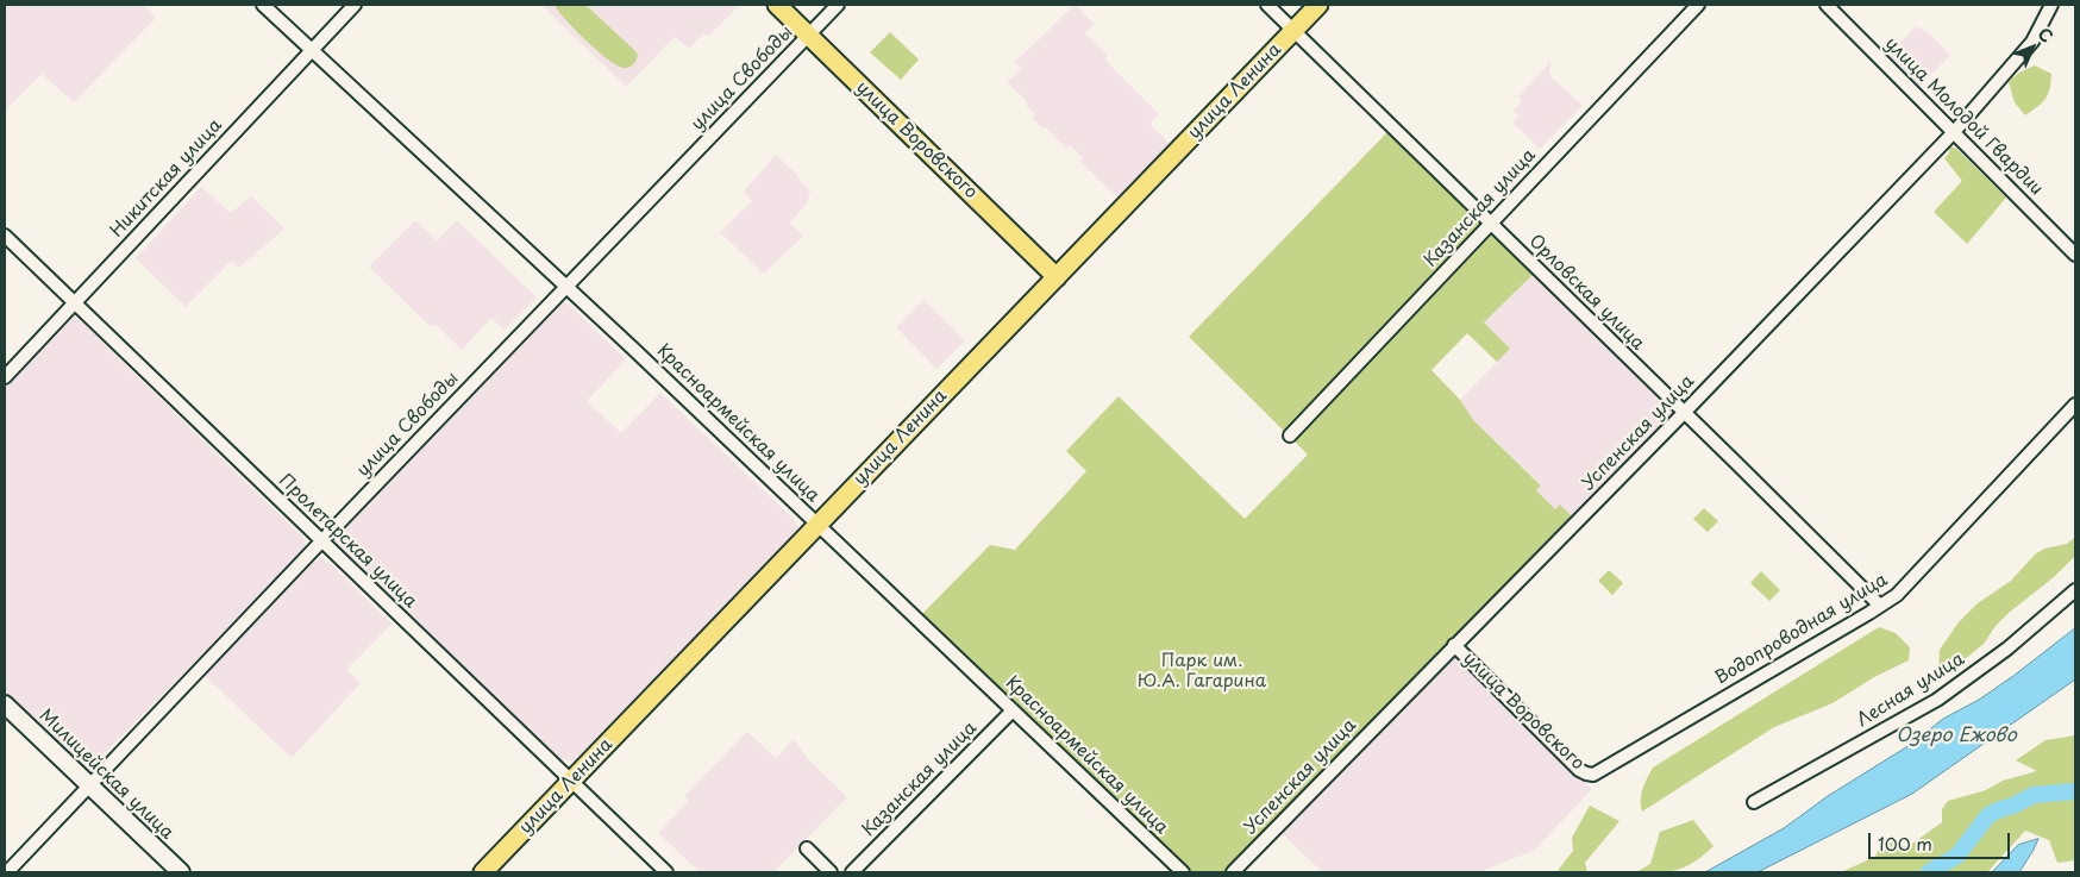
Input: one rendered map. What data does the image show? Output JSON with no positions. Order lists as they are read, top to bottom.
{
  "streets": {
    "main road": ["улица Ленина", "улица Воровского"],
    "street": [
      "улица Свободы",
      "улица Молодой Гвардии",
      "Никитская улица",
      "Казанская улица",
      "Орловская улица",
      "Красноармейская улица",
      "Успенская улица",
      "Пролетарская улица",
      "Водопроводная улица",
      "Лесная улица",
      "Милицейская улица"
    ]
  },
  "crossings": [
    ["улица Свободы", "улица Воровского"],
    ["улица Свободы", "Красноармейская улица"],
    ["улица Свободы", "Пролетарская улица"],
    ["улица Свободы", "Милицейская улица"],
    ["улица Ленина", "улица Воровского"],
    ["улица Ленина", "Орловская улица"],
    ["улица Ленина", "Красноармейская улица"],
    ["улица Ленина", "Пролетарская улица"],
    ["улица Молодой Гвардии", "Успенская улица"],
    ["улица Воровского", "Успенская улица"],
    ["улица Воровского", "Водопроводная улица"],
    ["Никитская улица", "Красноармейская улица"],
    ["Никитская улица", "Пролетарская улица"],
    ["Казанская улица", "Орловская улица"],
    ["Казанская улица", "Красноармейская улица"],
    ["Орловская улица", "Успенская улица"],
    ["Орловская улица", "Водопроводная улица"]
  ],
  "water": ["Озеро Ежово"],
  "parks": ["Парк им. Ю.А. Гагарина"],
  "scale_bar": "100 m",
  "north": "top right"
}
